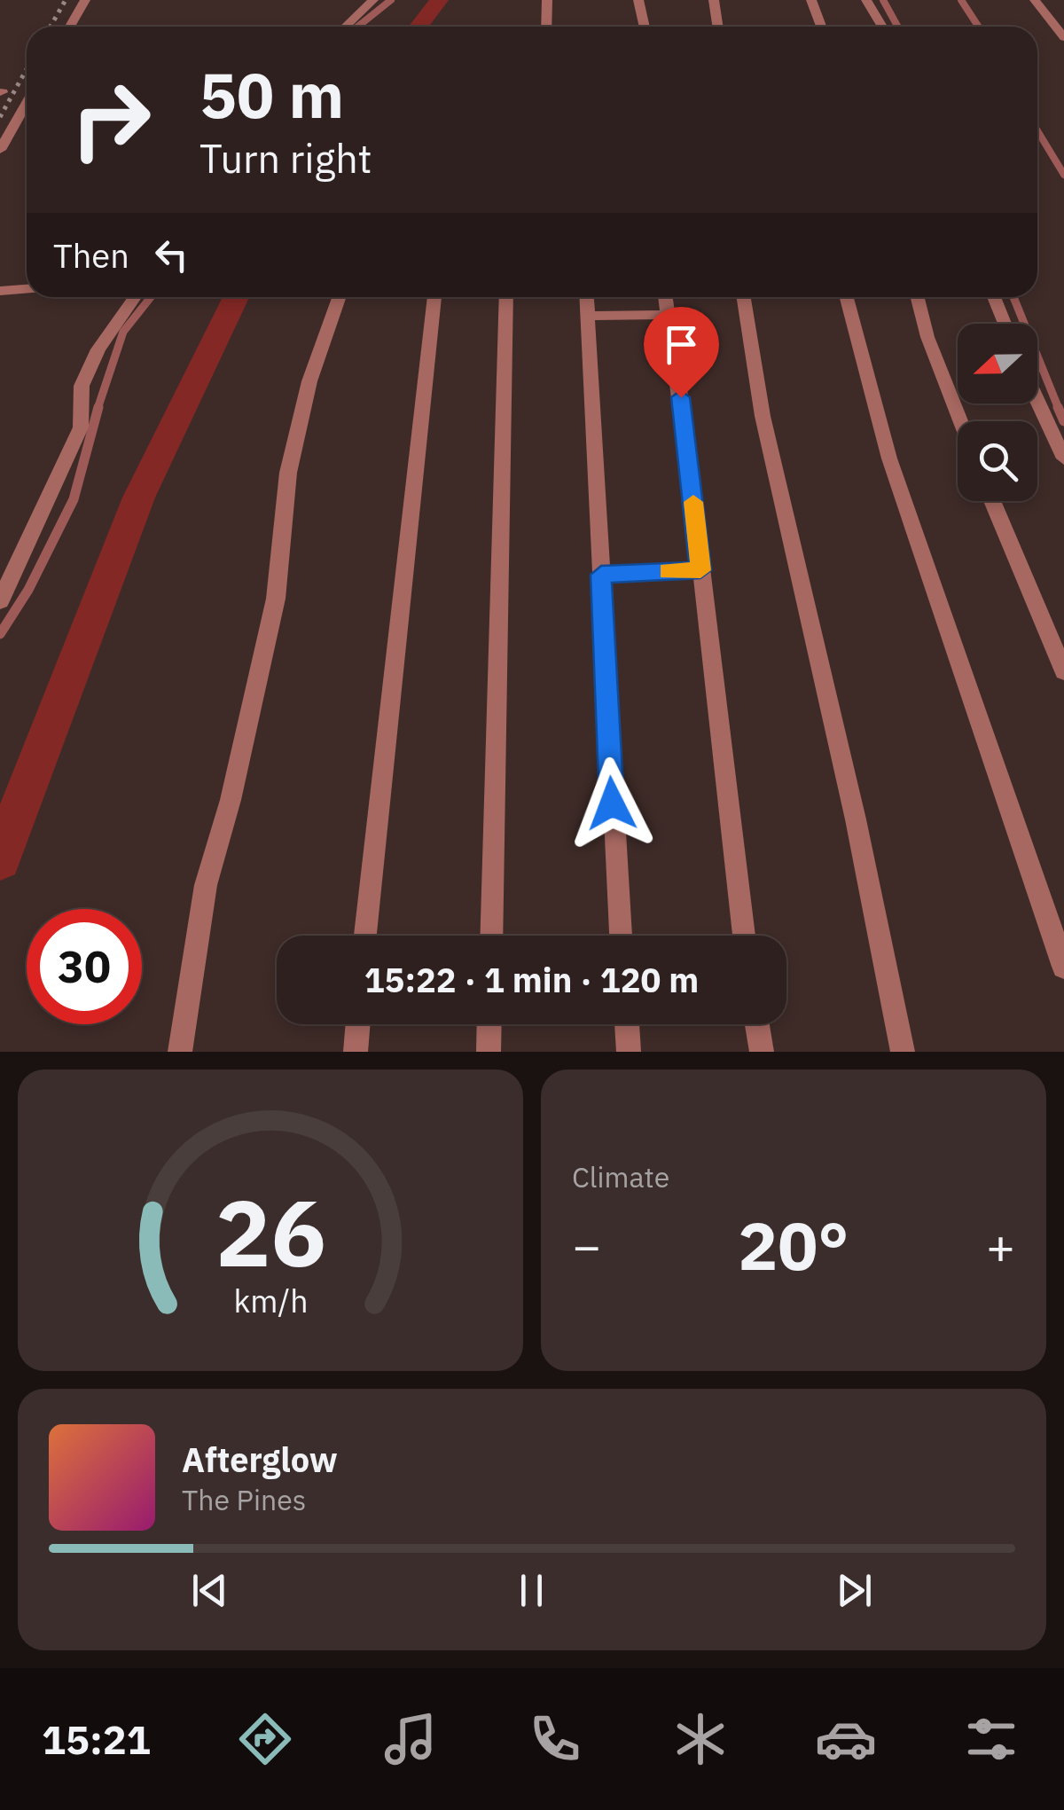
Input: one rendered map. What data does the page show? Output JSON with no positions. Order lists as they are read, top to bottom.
{
  "north": "left",
  "page": {
    "turn": ["50 m", "Turn right"],
    "then": "Then",
    "limit": "30",
    "trip": "15:22 · 1 min · 120 m",
    "tile": "Climate",
    "heat": ["−", "20°", "+"],
    "song": ["Afterglow", "The Pines"],
    "tabs": "15:21",
    "gauge": ["26", "km/h"]
  }
}
